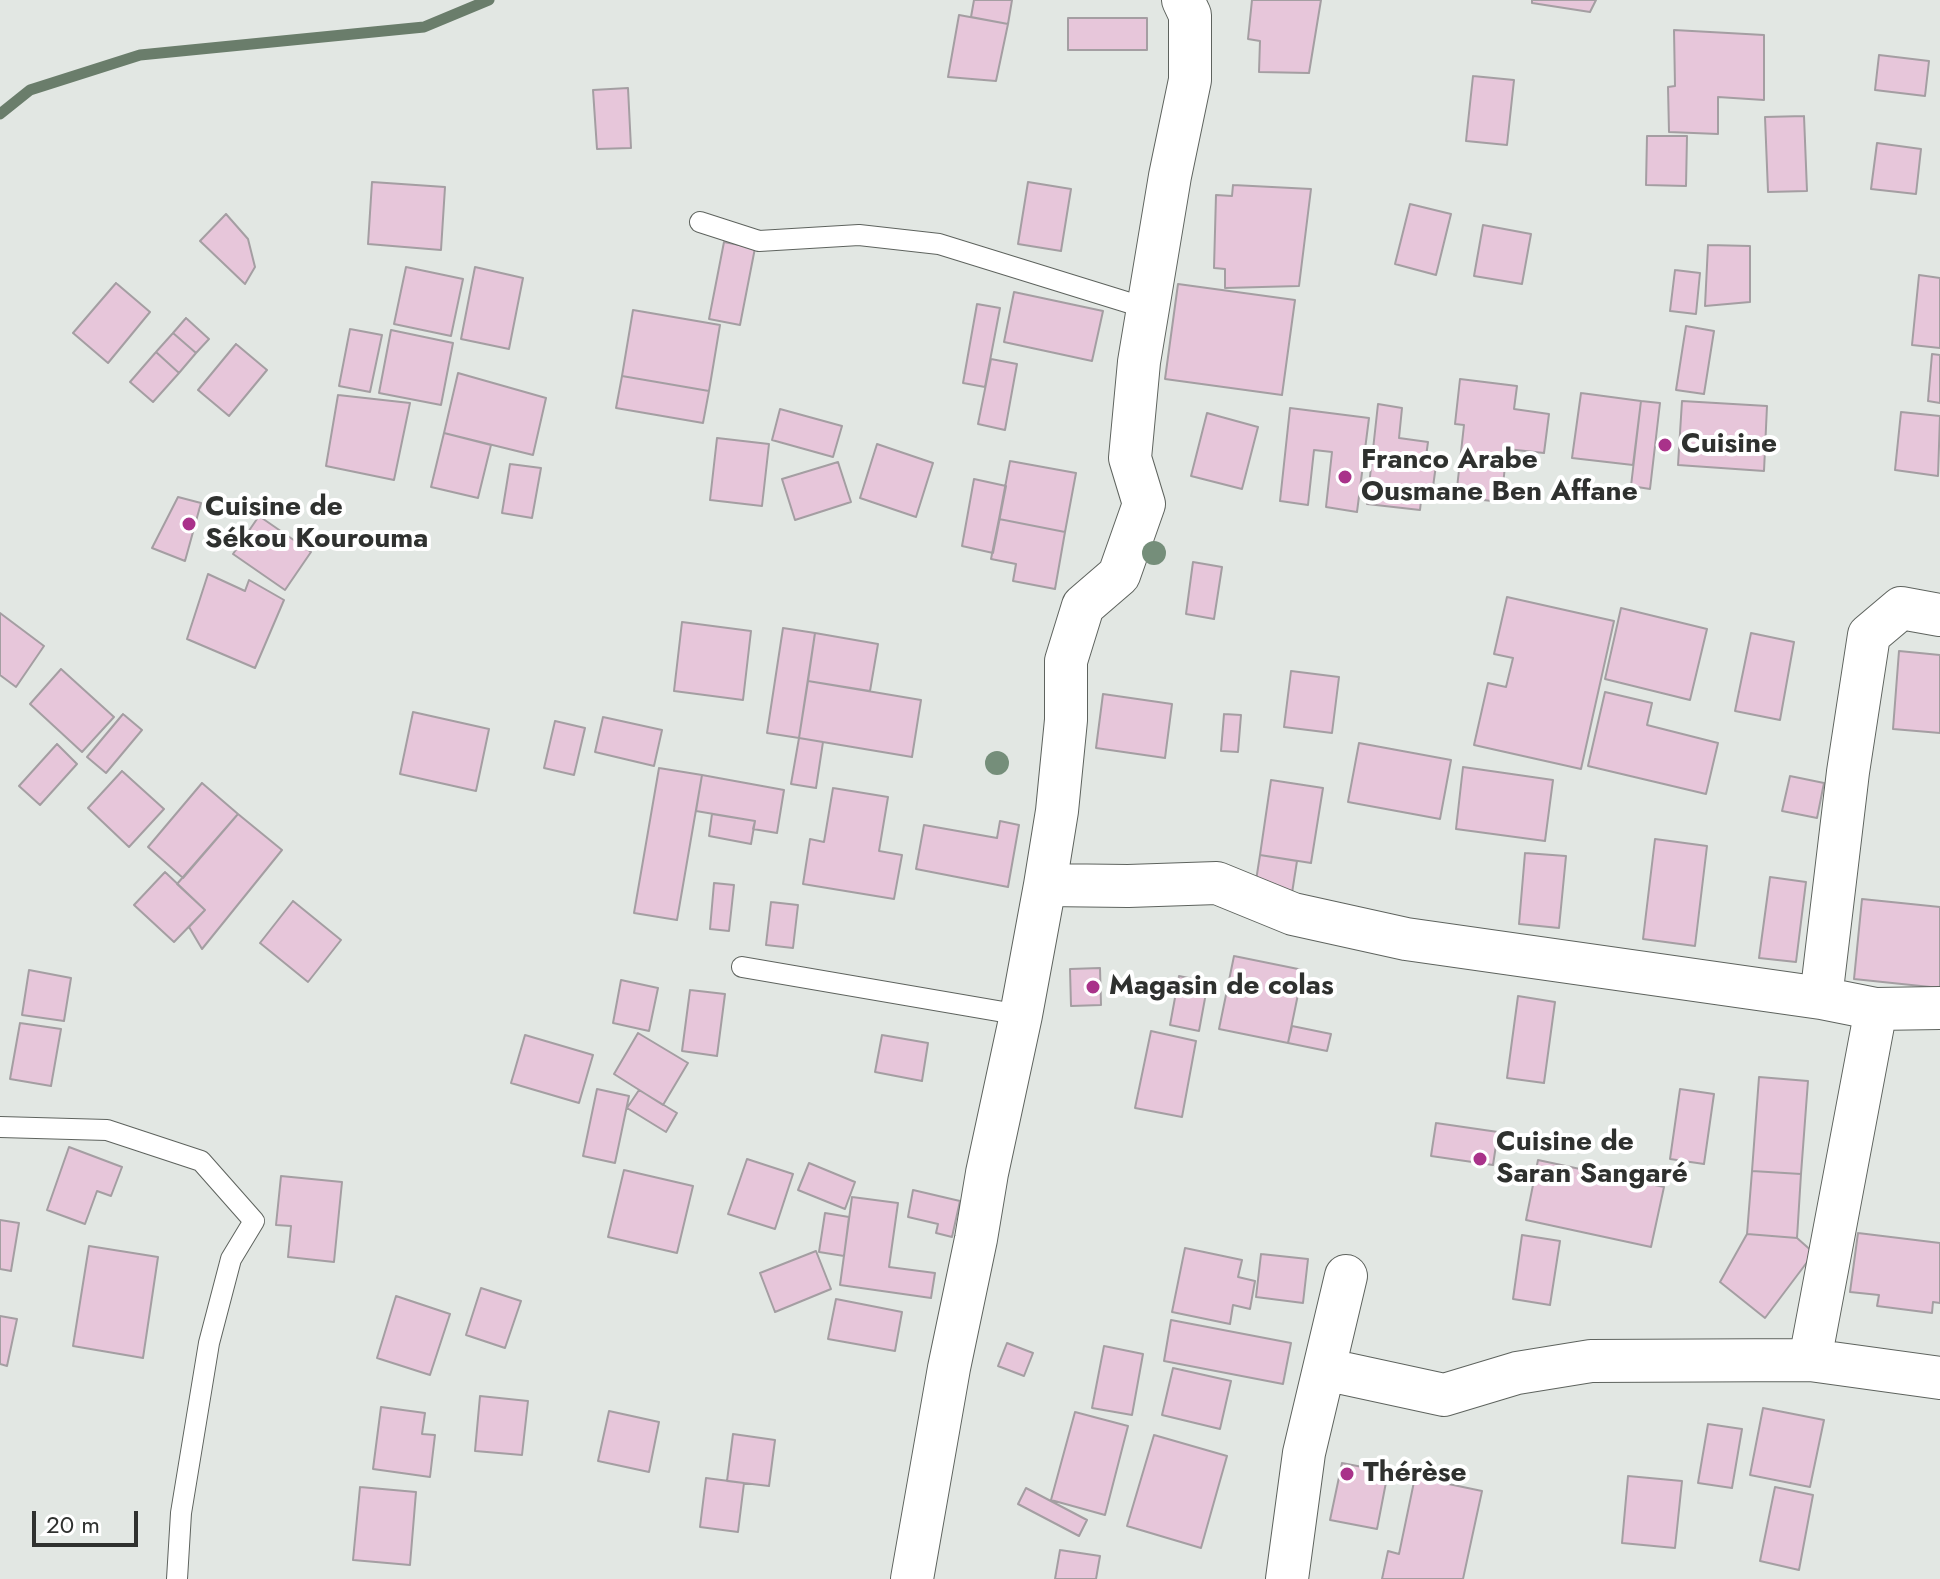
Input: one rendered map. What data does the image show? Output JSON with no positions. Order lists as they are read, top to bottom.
{
  "places": [
    "Cuisine",
    "Franco Arabe Ousmane Ben Affane",
    "Cuisine de Sékou Kourouma",
    "Magasin de colas",
    "Cuisine de Saran Sangaré",
    "Thérèse"
  ],
  "scale_bar": "20 m"
}
